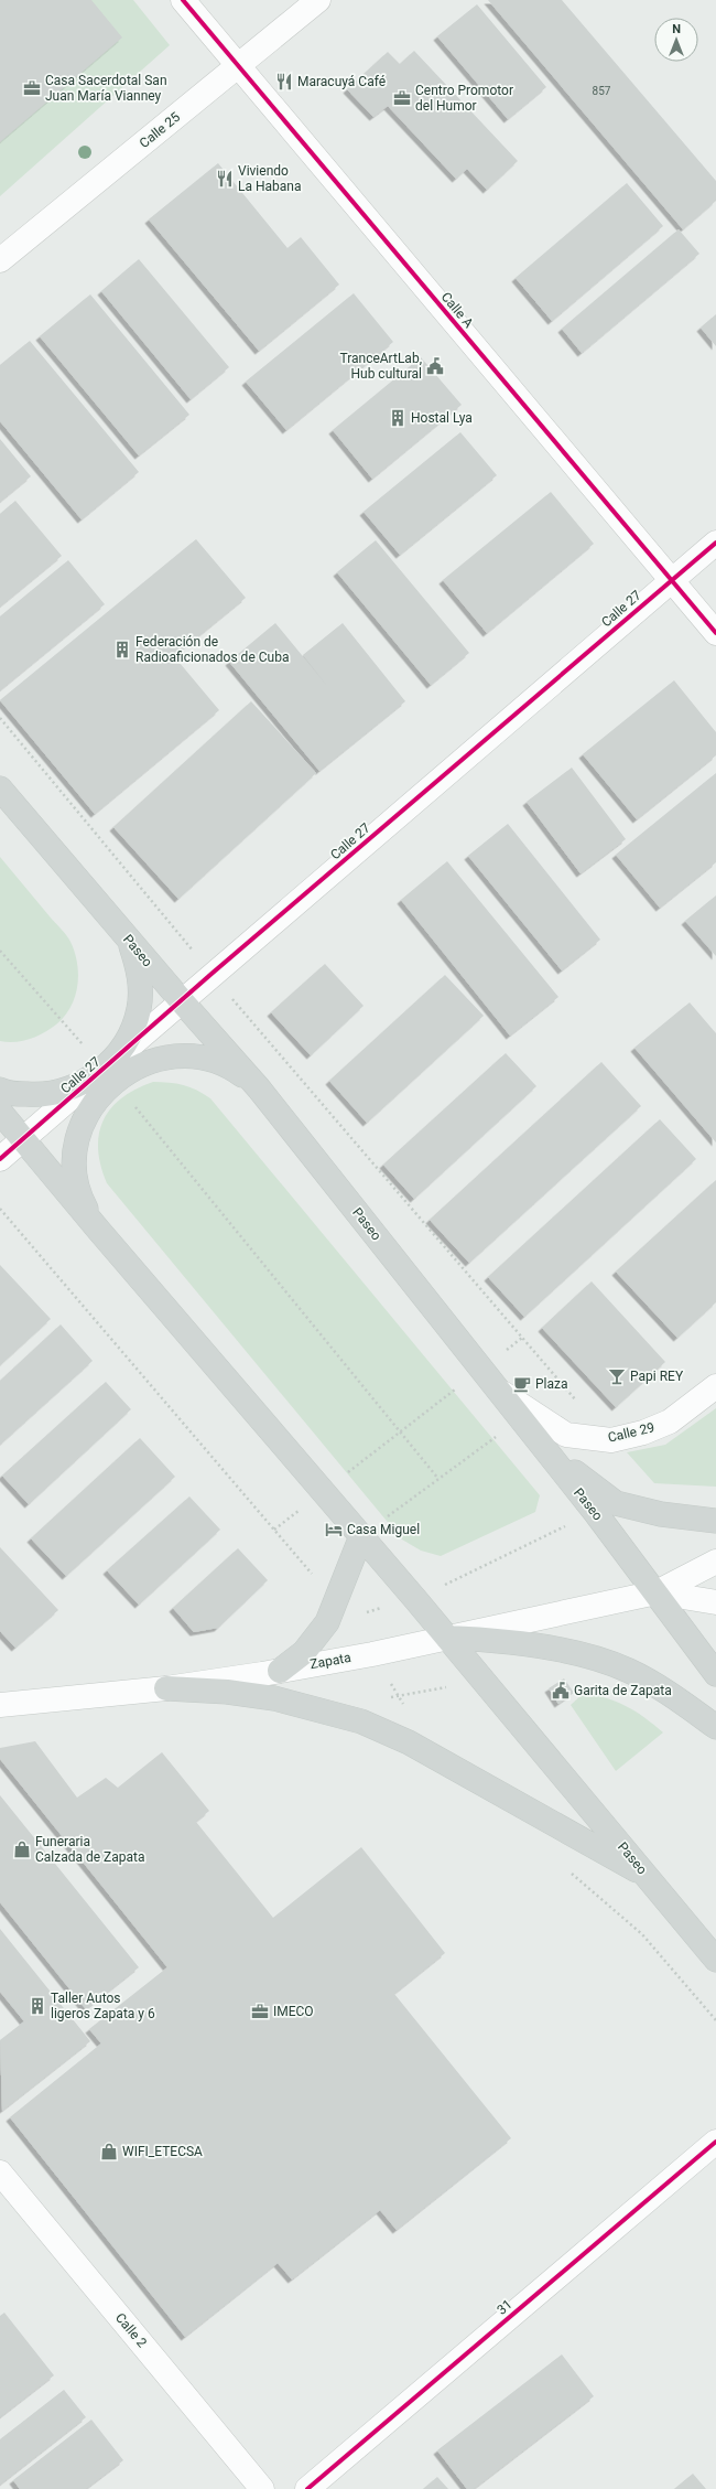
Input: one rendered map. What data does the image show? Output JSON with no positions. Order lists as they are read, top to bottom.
{
  "streets": {
    "main road": ["Paseo"],
    "street": [
      "Calle 25",
      "Calle A",
      "Calle 27",
      "Calle 29",
      "Zapata",
      "31",
      "Calle 2"
    ]
  },
  "crossings": [
    ["Calle 25", "Calle A"],
    ["Calle A", "Calle 27"],
    ["Calle 27", "Paseo"],
    ["Paseo", "Calle 29"],
    ["Paseo", "Zapata"]
  ],
  "places": {
    "restaurant": ["Maracuyá Café", "Viviendo La Habana"],
    "office": ["Casa Sacerdotal San Juan María Vianney", "Centro Promotor del Humor", "IMECO"],
    "public building": ["TranceArtLab, Hub cultural", "Garita de Zapata"],
    "building": ["Hostal Lya", "Federación de Radioaficionados de Cuba", "Taller Autos ligeros Zapata y 6"],
    "bar": ["Papi REY"],
    "cafe": ["Plaza"],
    "hotel": ["Casa Miguel"],
    "shop": ["Funeraria Calzada de Zapata", "WIFI_ETECSA"]
  },
  "house_numbers": ["857"],
  "north": "top"
}
